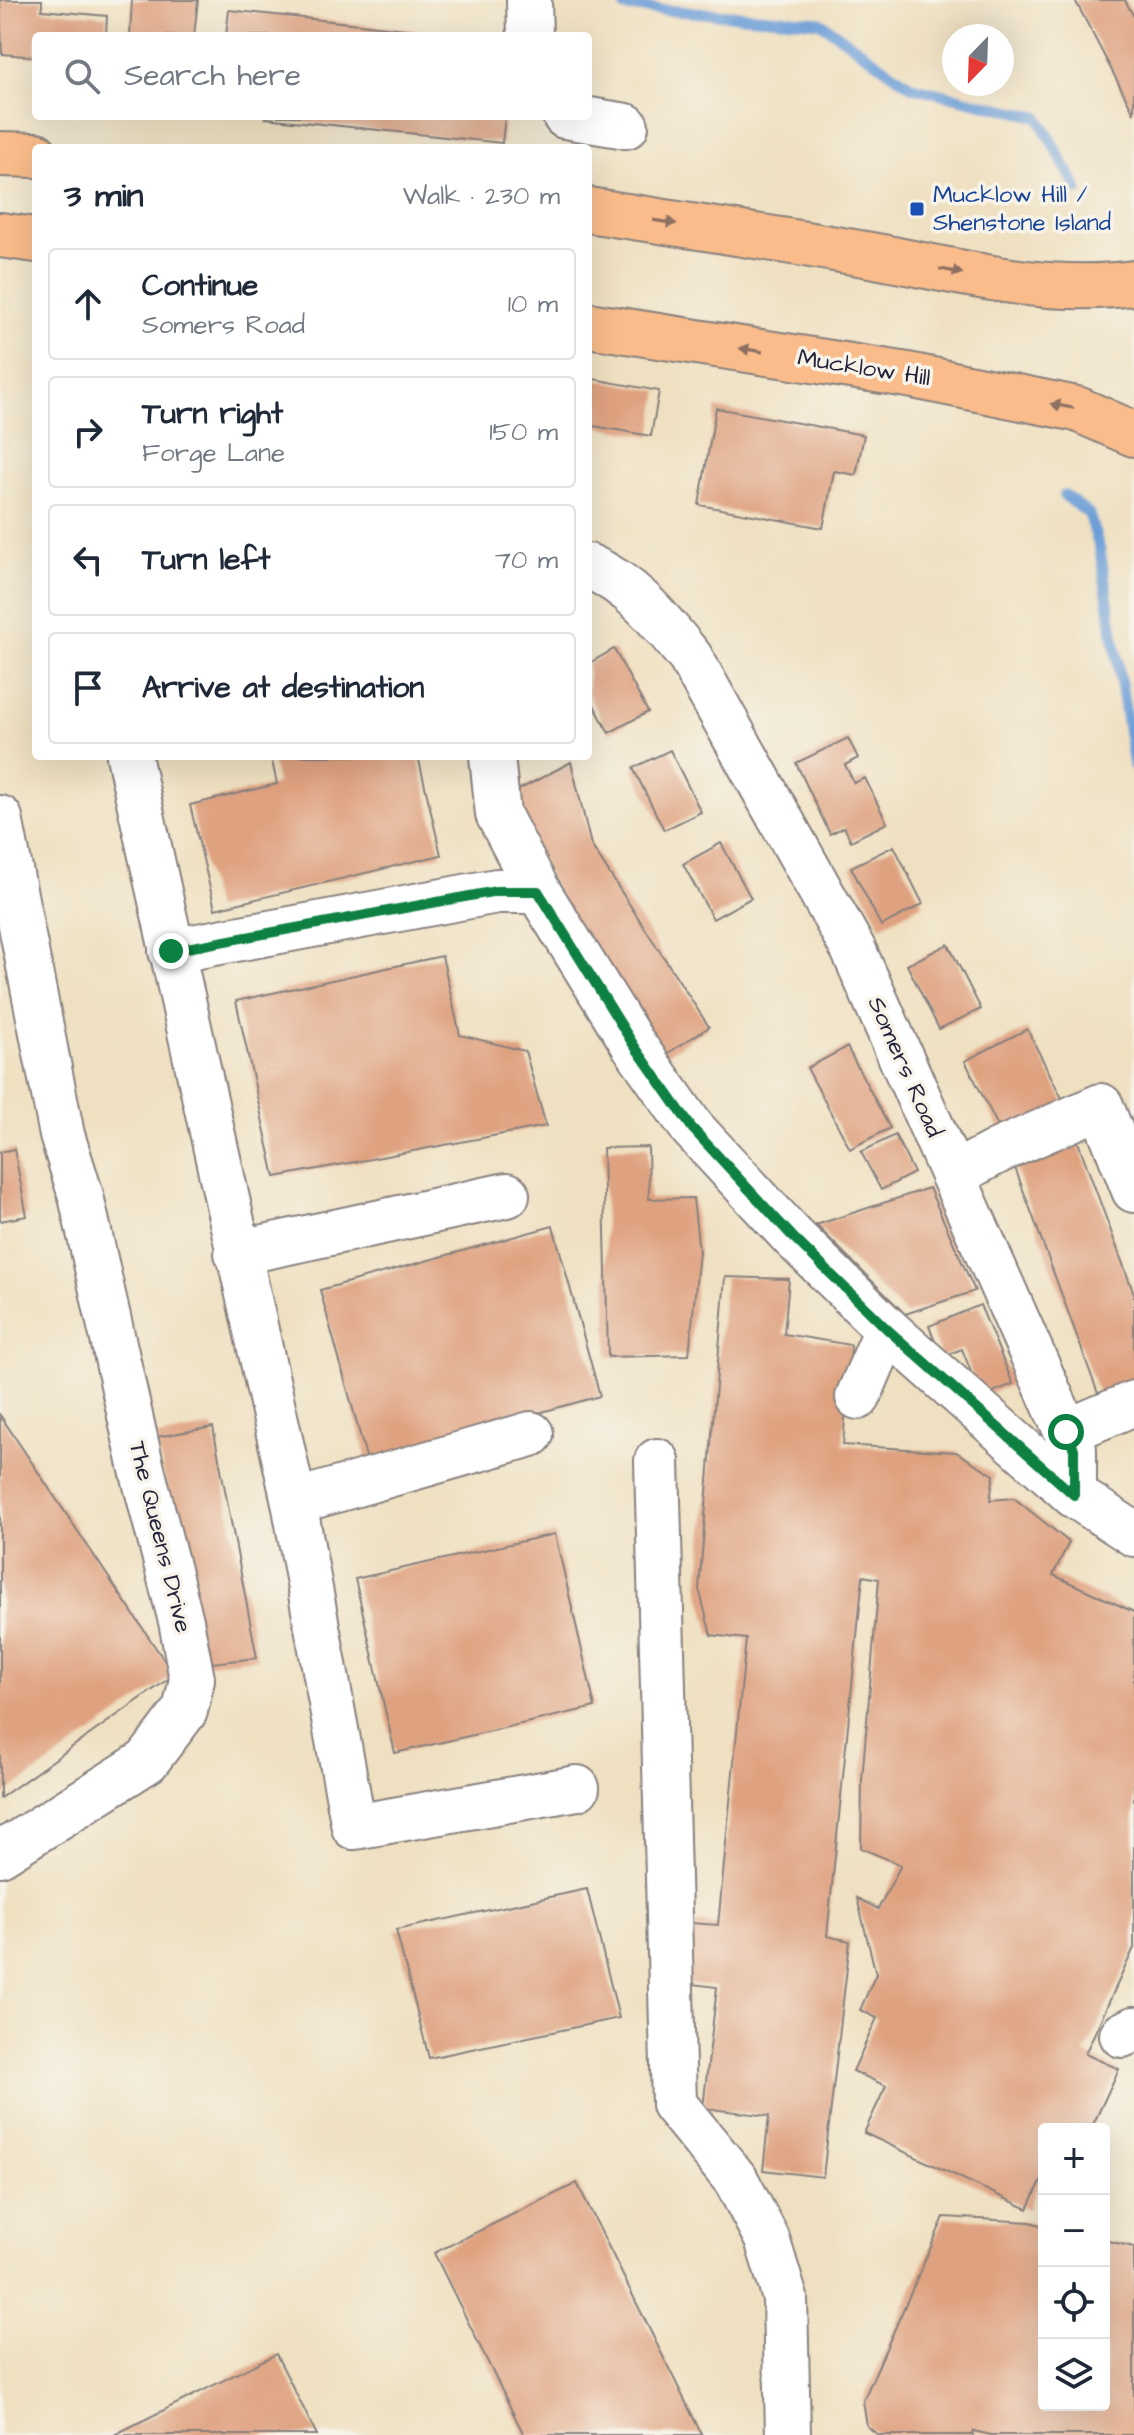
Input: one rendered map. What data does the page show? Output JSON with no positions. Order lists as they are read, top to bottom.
{
  "streets": {
    "highway": ["Mucklow Hill"],
    "street": ["Somers Road", "The Queens Drive"]
  },
  "places": {
    "transit": ["Mucklow Hill / Shenstone Island"]
  },
  "north": "bottom left",
  "page": {
    "search": "Search here",
    "heading": ["3 min", "Walk · 230 m"],
    "list": [
      ["Continue", "Somers Road", "10 m"],
      ["Turn right", "Forge Lane", "150 m"],
      ["Turn left", "70 m"],
      "Arrive at destination"
    ],
    "map_buttons": ["+", "−"]
  }
}
